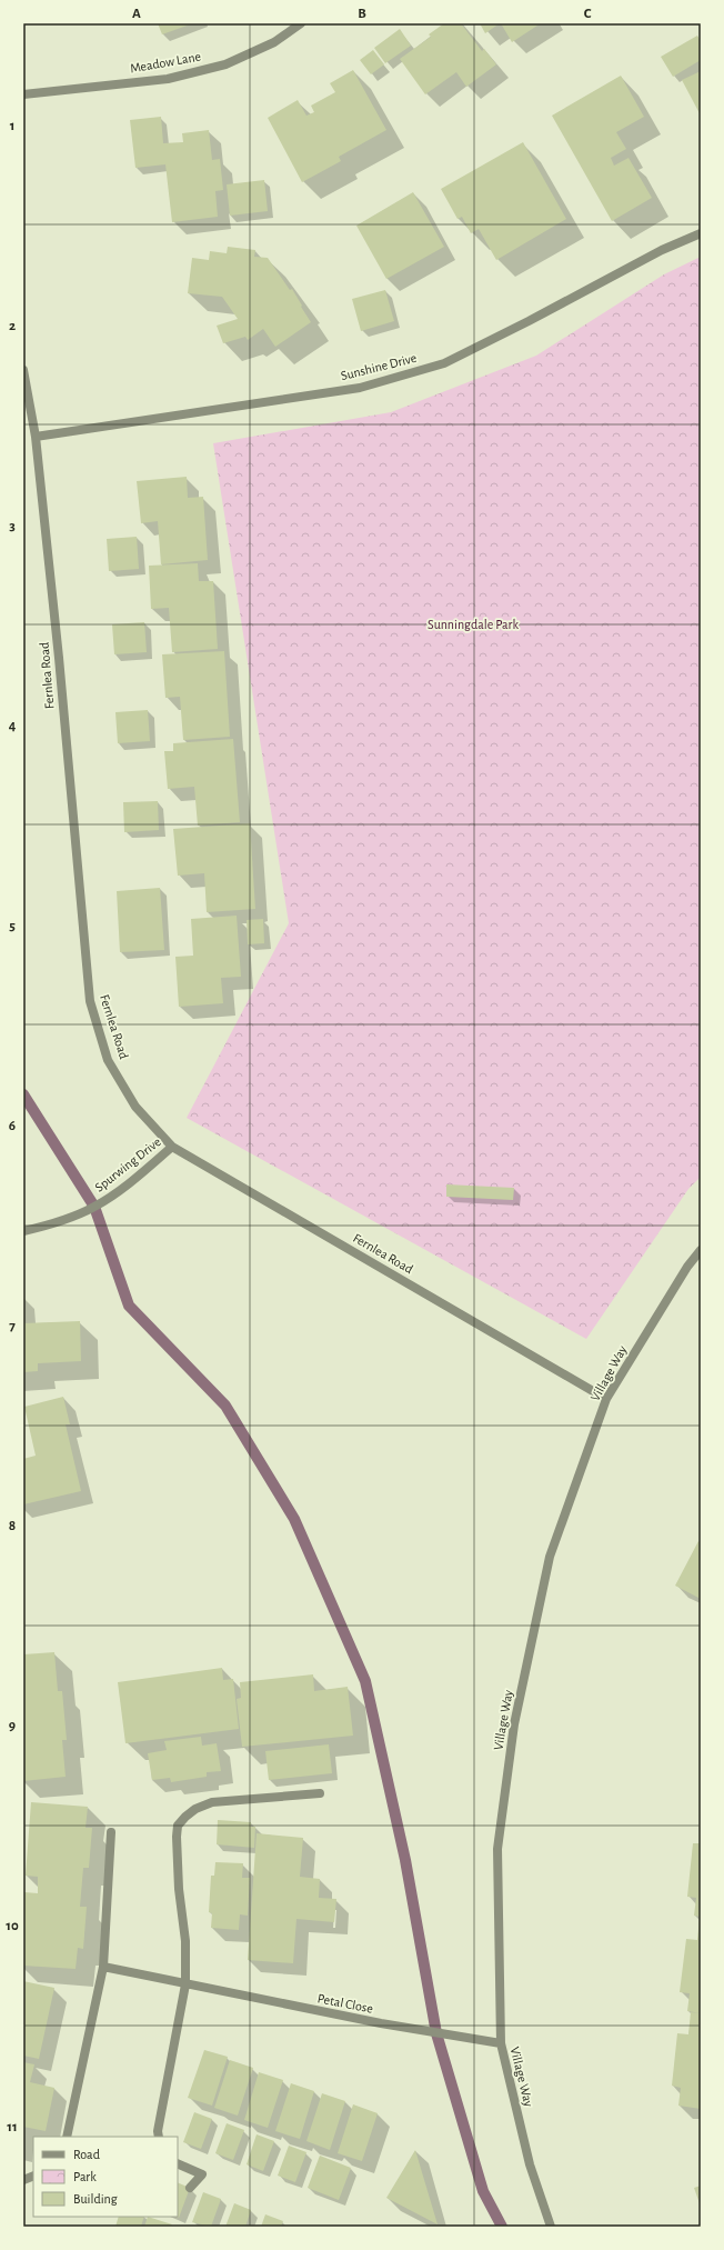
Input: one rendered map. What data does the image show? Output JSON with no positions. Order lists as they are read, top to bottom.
{
  "streets": {
    "street": [
      "Meadow Lane",
      "Sunshine Drive",
      "Fernlea Road",
      "Spurwing Drive",
      "Village Way",
      "Petal Close"
    ]
  },
  "crossings": [
    ["Sunshine Drive", "Fernlea Road"],
    ["Fernlea Road", "Spurwing Drive"],
    ["Fernlea Road", "Village Way"],
    ["Village Way", "Petal Close"]
  ],
  "parks": ["Sunningdale Park"],
  "legend": ["Road", "Park", "Building"],
  "grid": {
    "columns": ["A", "B", "C"],
    "rows": [
      "1",
      "2",
      "3",
      "4",
      "5",
      "6",
      "7",
      "8",
      "9",
      "10",
      "11"
    ]
  }
}
